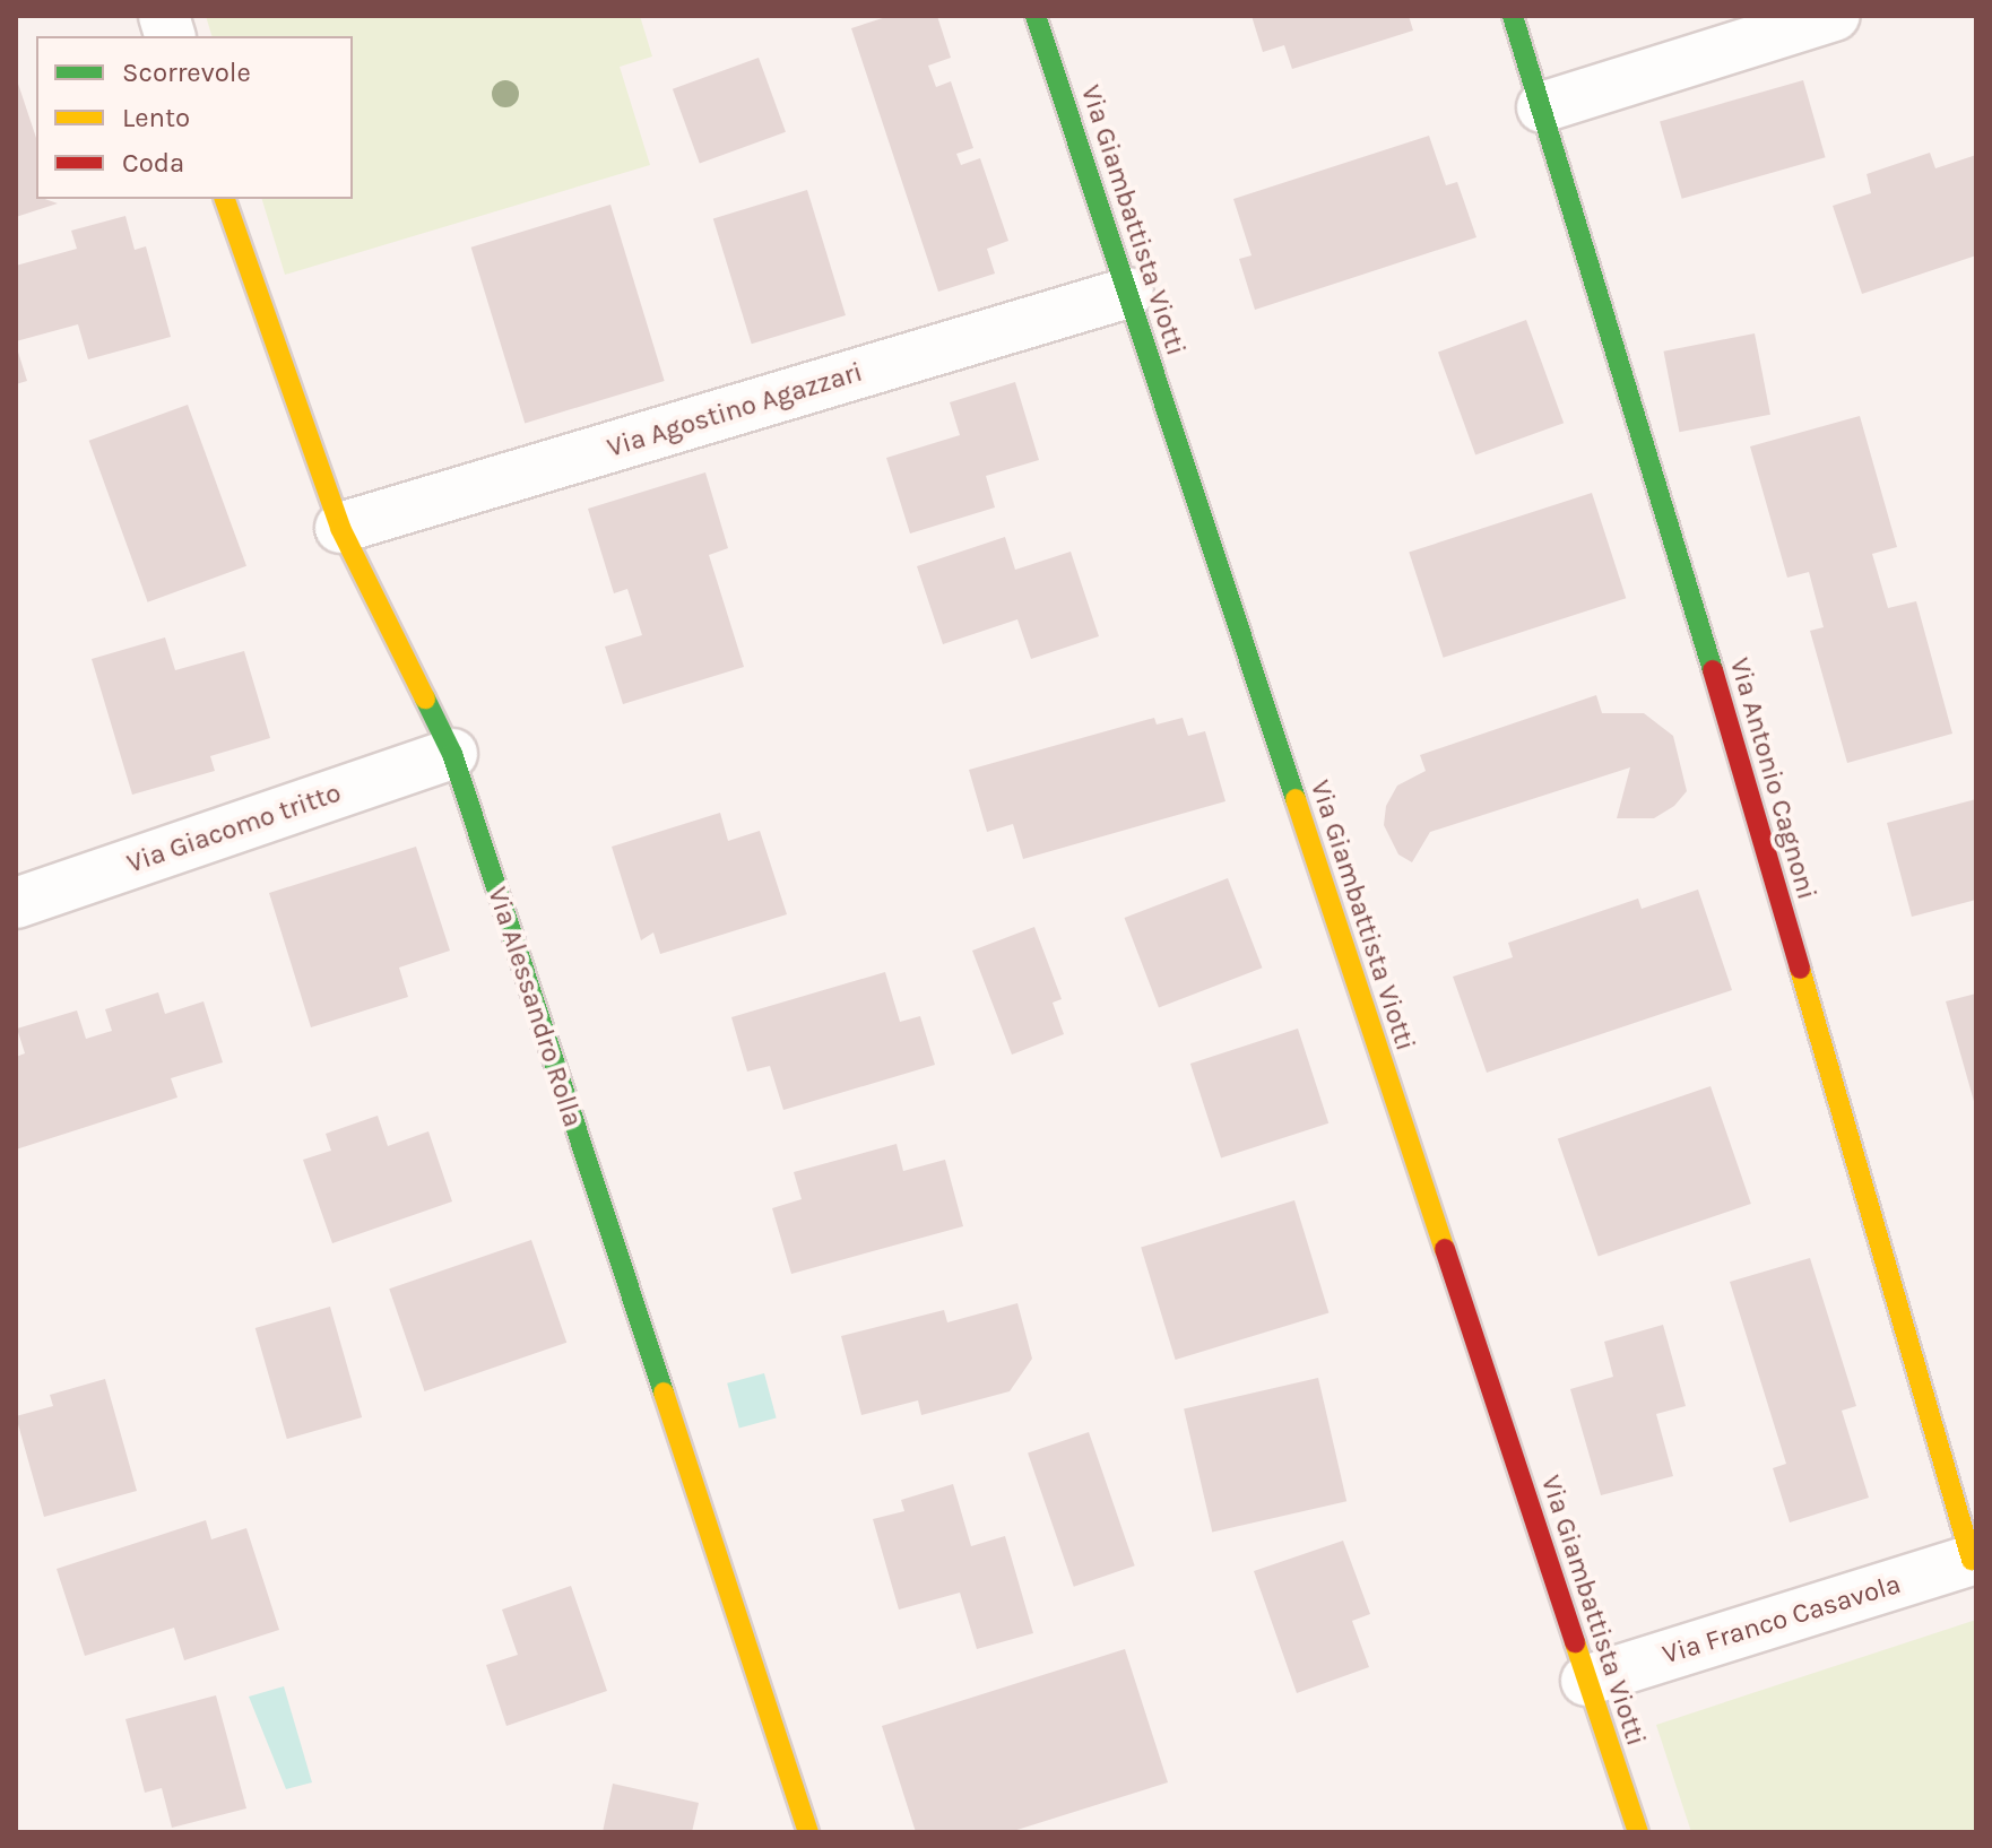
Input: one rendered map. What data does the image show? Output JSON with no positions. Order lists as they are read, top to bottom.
{
  "streets": {
    "street": [
      "Via Giambattista Viotti",
      "Via Agostino Agazzari",
      "Via Antonio Cagnoni",
      "Via Giacomo tritto",
      "Via Alessandro Rolla",
      "Via Franco Casavola"
    ]
  },
  "crossings": [
    ["Via Giambattista Viotti", "Via Agostino Agazzari"],
    ["Via Giambattista Viotti", "Via Franco Casavola"],
    ["Via Agostino Agazzari", "Via Alessandro Rolla"],
    ["Via Antonio Cagnoni", "Via Franco Casavola"],
    ["Via Giacomo tritto", "Via Alessandro Rolla"]
  ],
  "legend": ["Scorrevole", "Lento", "Coda"]
}
